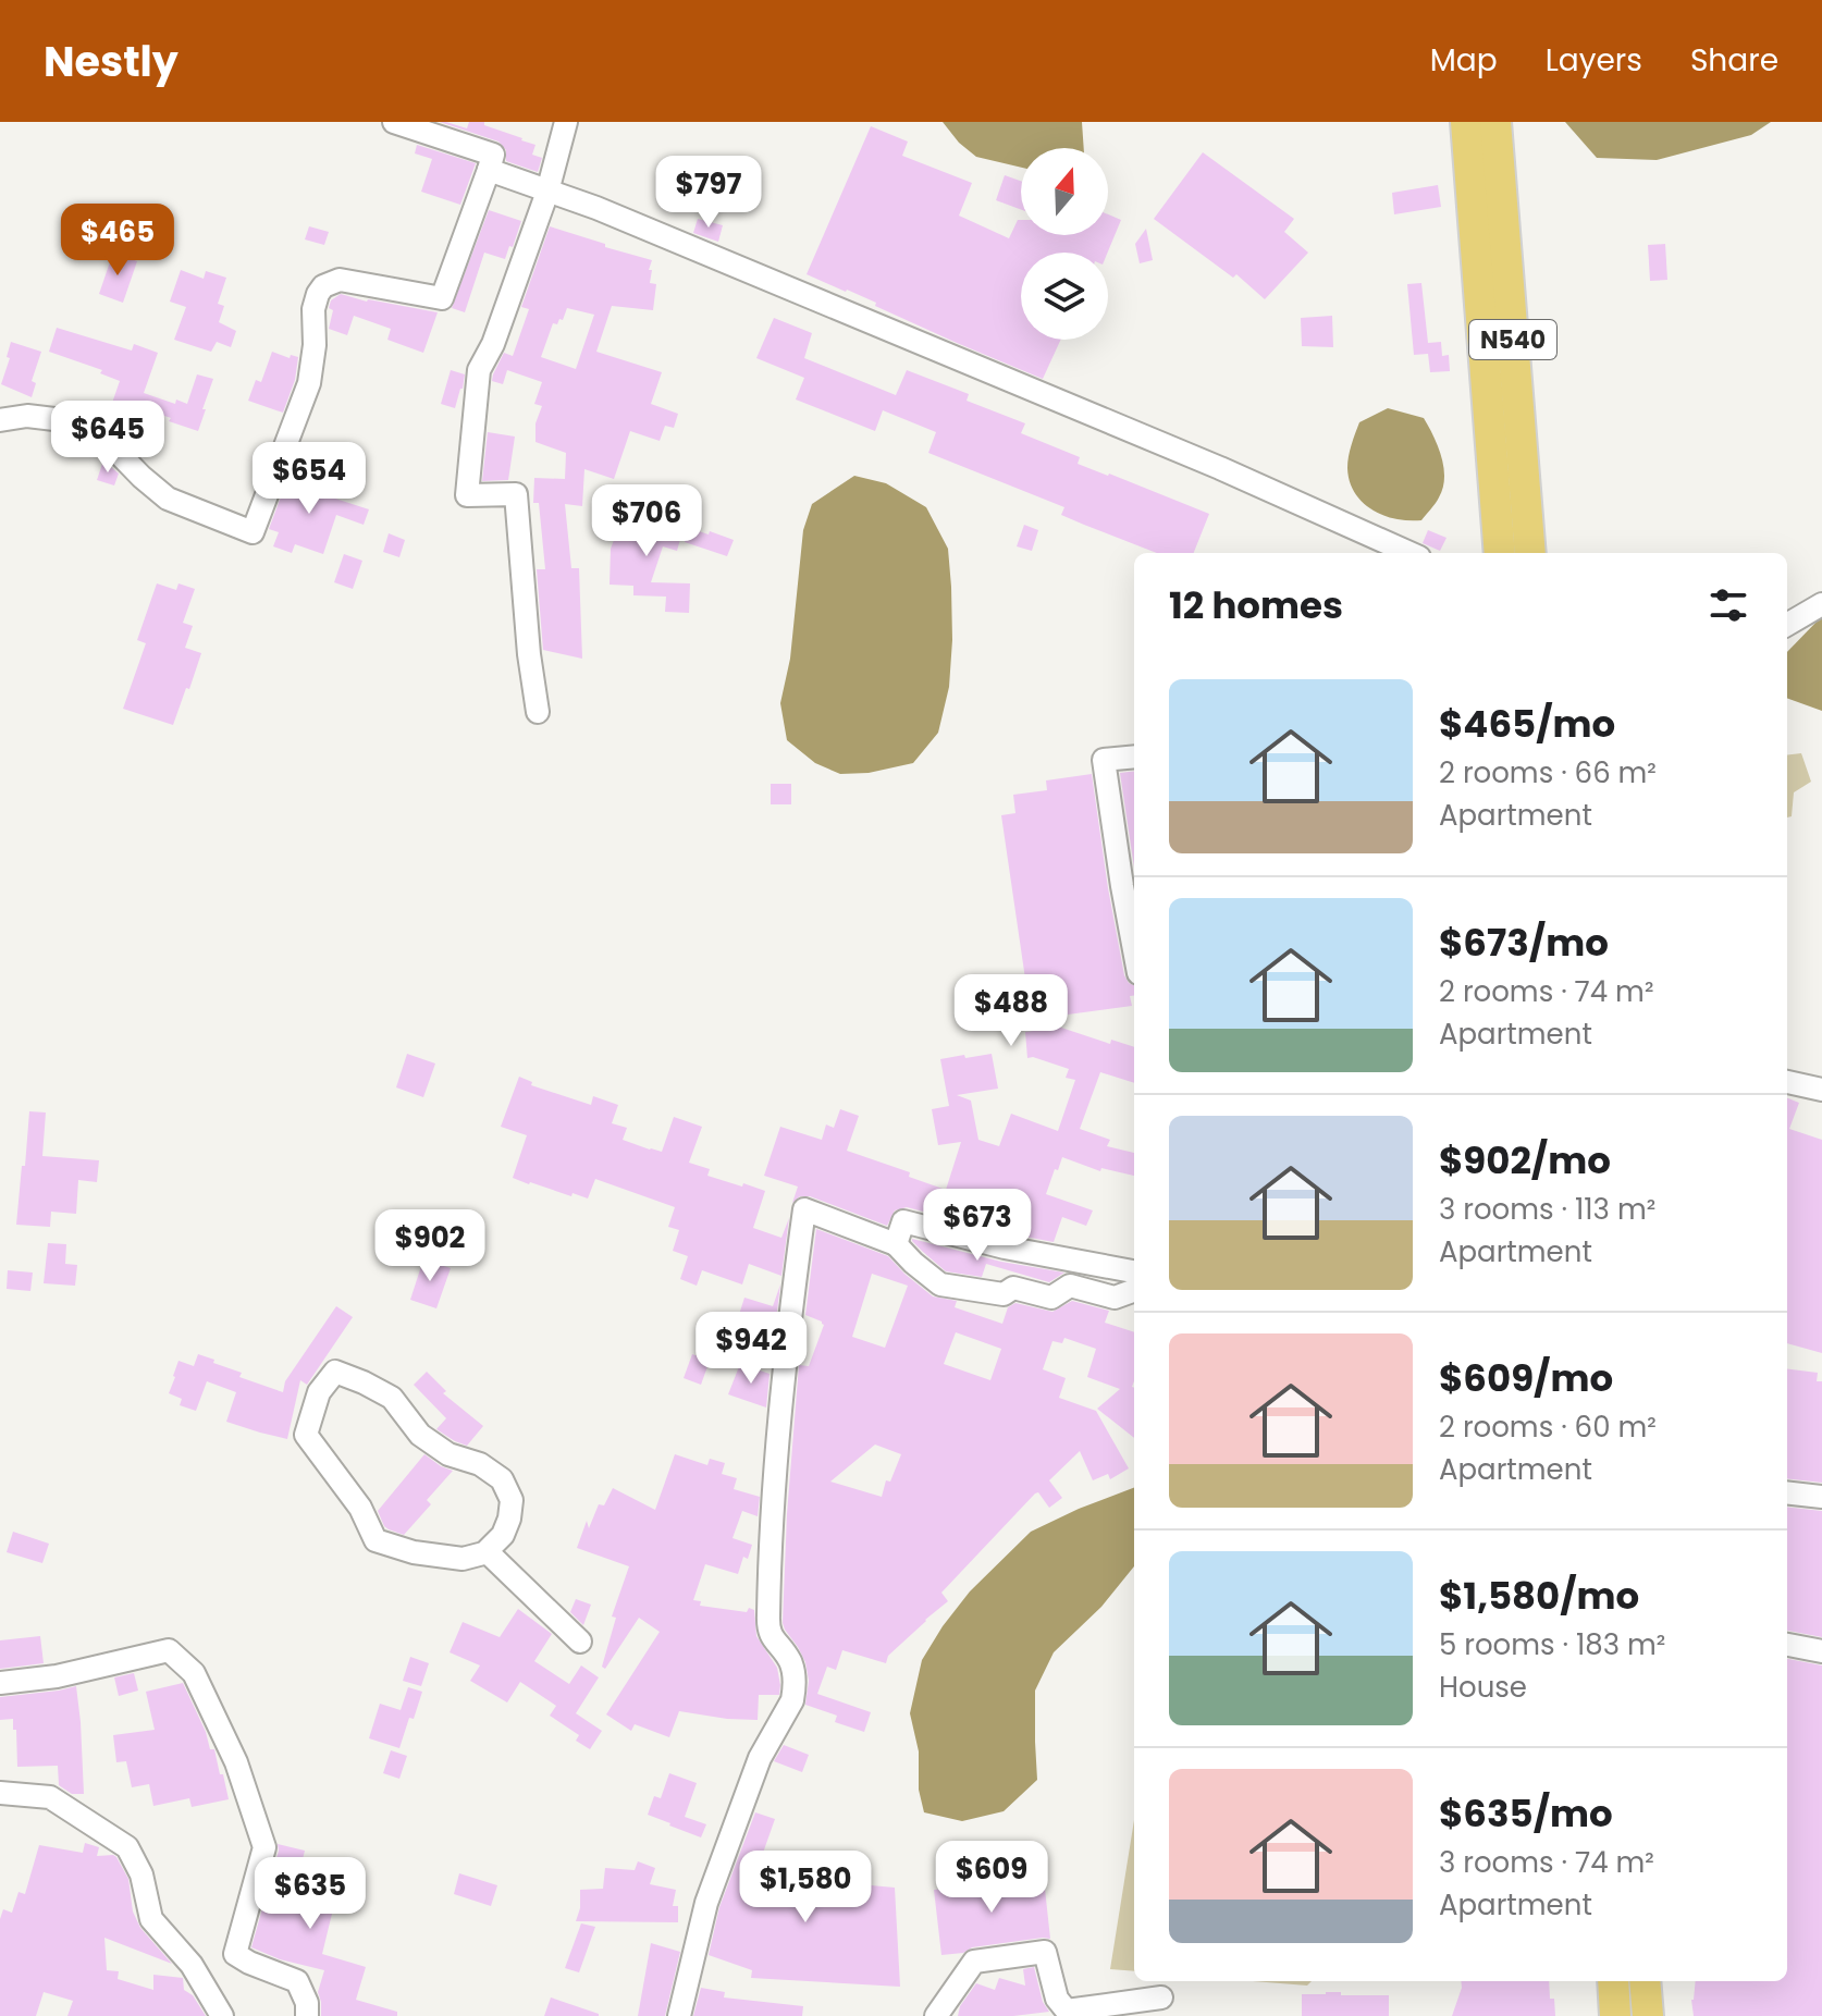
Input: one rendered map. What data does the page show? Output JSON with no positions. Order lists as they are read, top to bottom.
{
  "streets": {
    "highway": ["N540"]
  },
  "north": "top",
  "page": {
    "header": "Nestly",
    "nav": ["Map", "Layers", "Share"],
    "price": [
      "$797",
      "$465",
      "$645",
      "$654",
      "$706",
      "$488",
      "$673",
      "$902",
      "$942",
      "$609",
      "$1,580",
      "$635"
    ],
    "heading": "12 homes",
    "list": [
      {
        "name": "$465/mo",
        "note": "2 rooms · 66 m² · Apartment"
      },
      {
        "name": "$673/mo",
        "note": "2 rooms · 74 m² · Apartment"
      },
      {
        "name": "$902/mo",
        "note": "3 rooms · 113 m² · Apartment"
      },
      {
        "name": "$609/mo",
        "note": "2 rooms · 60 m² · Apartment"
      },
      {
        "name": "$1,580/mo",
        "note": "5 rooms · 183 m² · House"
      },
      {
        "name": "$635/mo",
        "note": "3 rooms · 74 m² · Apartment"
      }
    ]
  }
}
